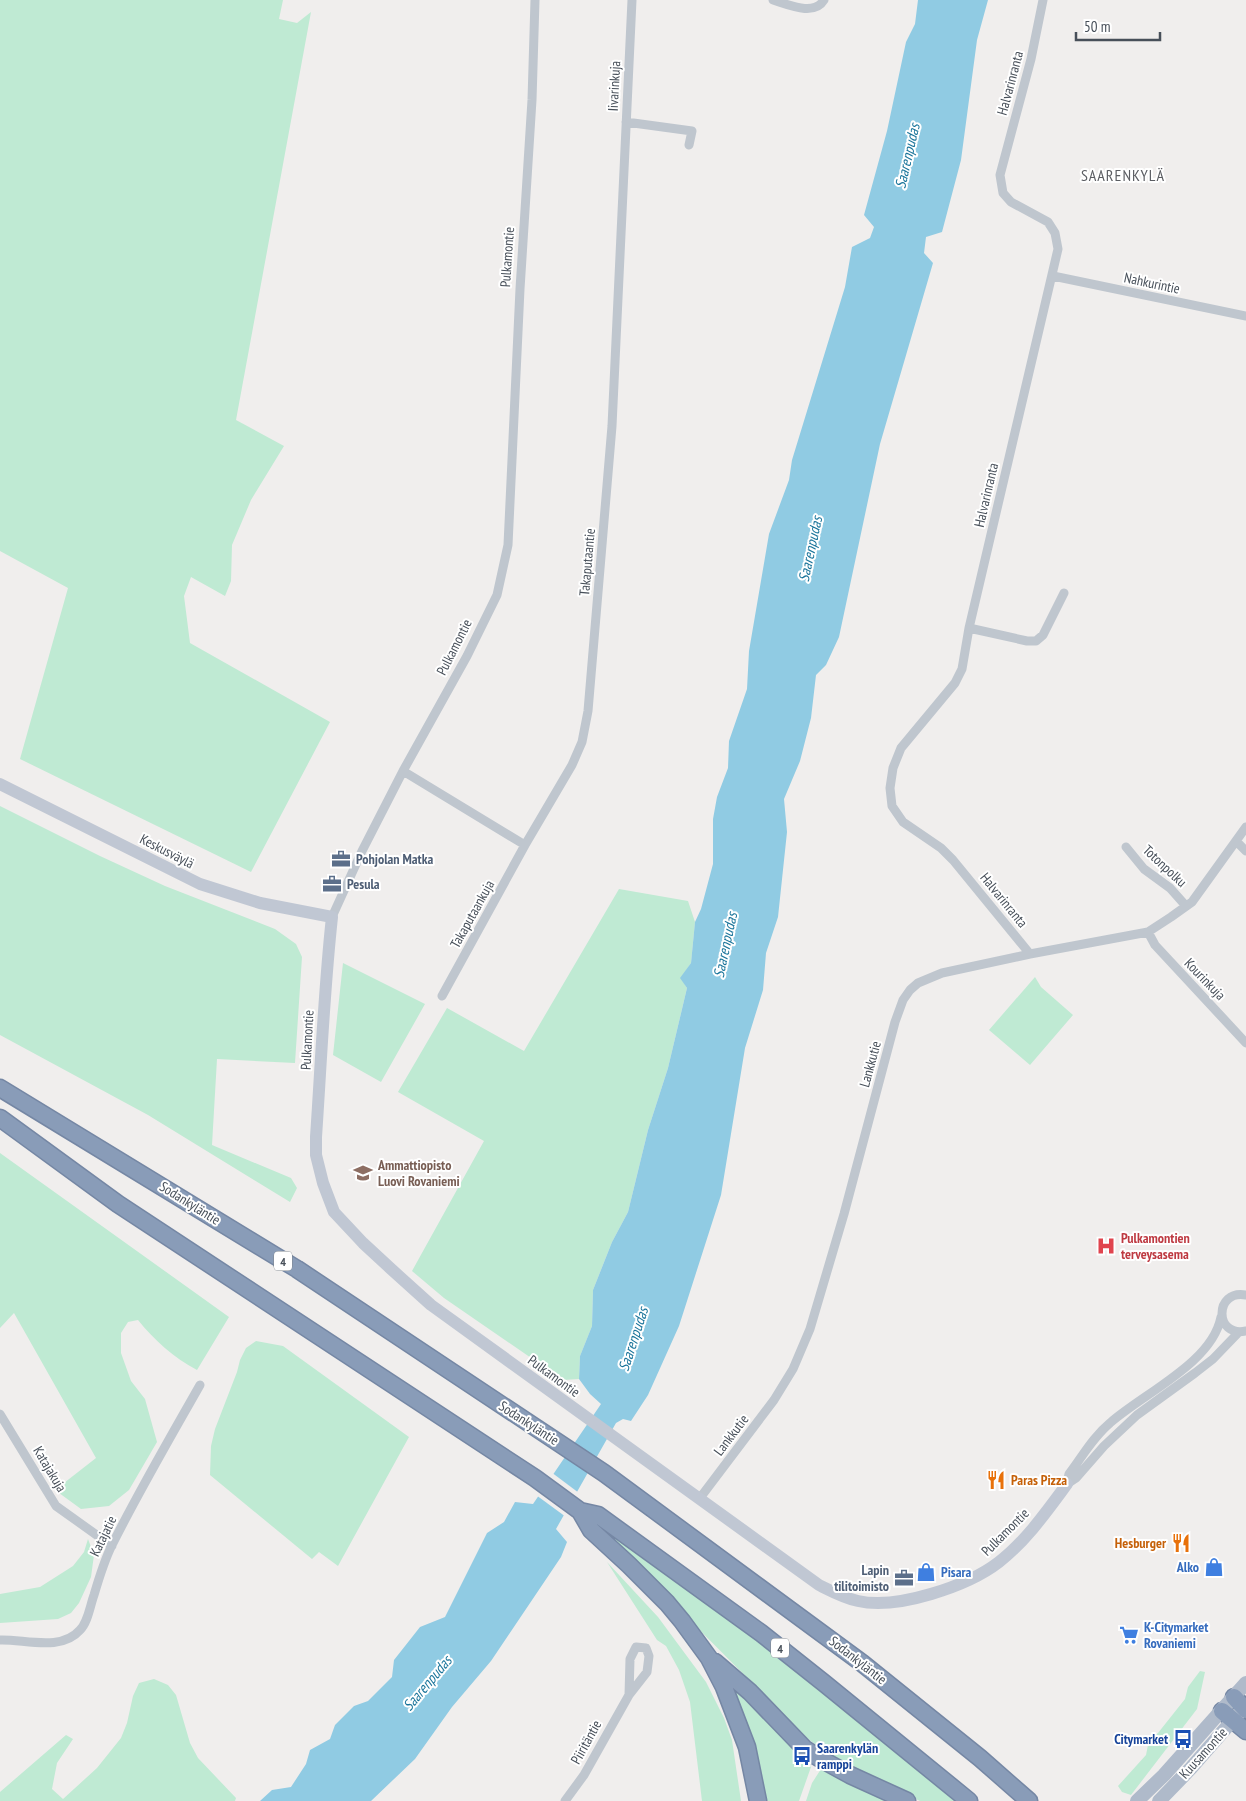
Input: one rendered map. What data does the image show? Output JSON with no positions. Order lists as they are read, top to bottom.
{
  "streets": {
    "highway": ["Sodankyläntie", "4"],
    "main road": ["Kuusamontie"],
    "street": [
      "Halvarinranta",
      "Iivarinkuja",
      "Pulkamontie",
      "Nahkurintie",
      "Takaputaantie",
      "Keskusväylä",
      "Totonpolku",
      "Takaputaankuja",
      "Kourinkuja",
      "Lankkutie",
      "Katajakuja",
      "Katajatie",
      "Piiritäntie"
    ]
  },
  "crossings": [
    ["Halvarinranta", "Nahkurintie"],
    ["Halvarinranta", "Lankkutie"],
    ["Iivarinkuja", "Takaputaantie"],
    ["Pulkamontie", "Keskusväylä"],
    ["Pulkamontie", "Lankkutie"],
    ["Takaputaantie", "Takaputaankuja"],
    ["Totonpolku", "Lankkutie"],
    ["Kourinkuja", "Lankkutie"],
    ["Katajakuja", "Katajatie"]
  ],
  "districts": ["SAARENKYLÄ"],
  "water": ["Saarenpudas"],
  "places": {
    "office": ["Pohjolan Matka", "Pesula", "Lapin tilitoimisto"],
    "school or university": ["Ammattiopisto Luovi Rovaniemi"],
    "hospital": ["Pulkamontien terveysasema"],
    "restaurant": ["Paras Pizza", "Hesburger"],
    "shop": ["Alko", "Pisara"],
    "supermarket": ["K-Citymarket Rovaniemi"],
    "bus stop": ["Citymarket", "Saarenkylän ramppi"]
  },
  "scale_bar": "50 m"
}
